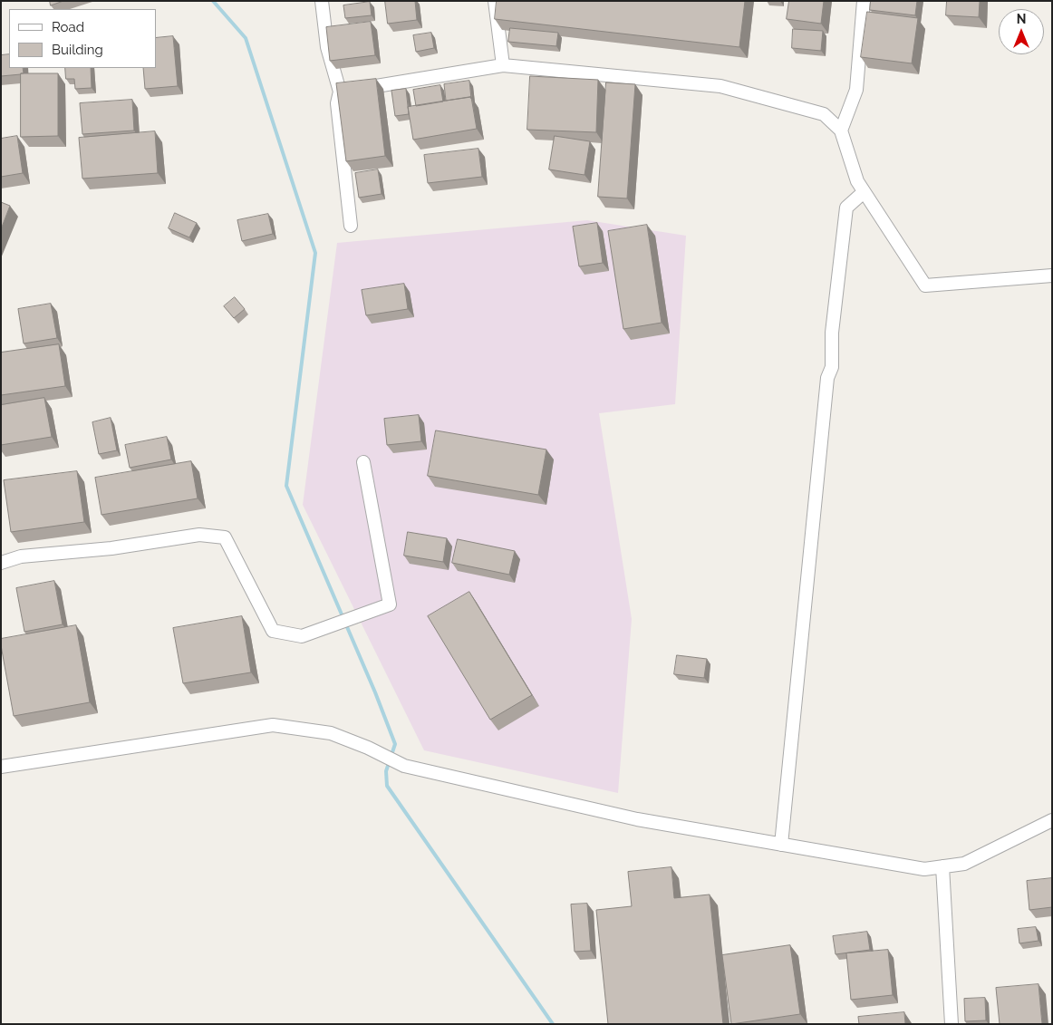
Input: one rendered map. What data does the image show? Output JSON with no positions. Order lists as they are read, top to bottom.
{
  "legend": ["Road", "Building"],
  "north": "top"
}
